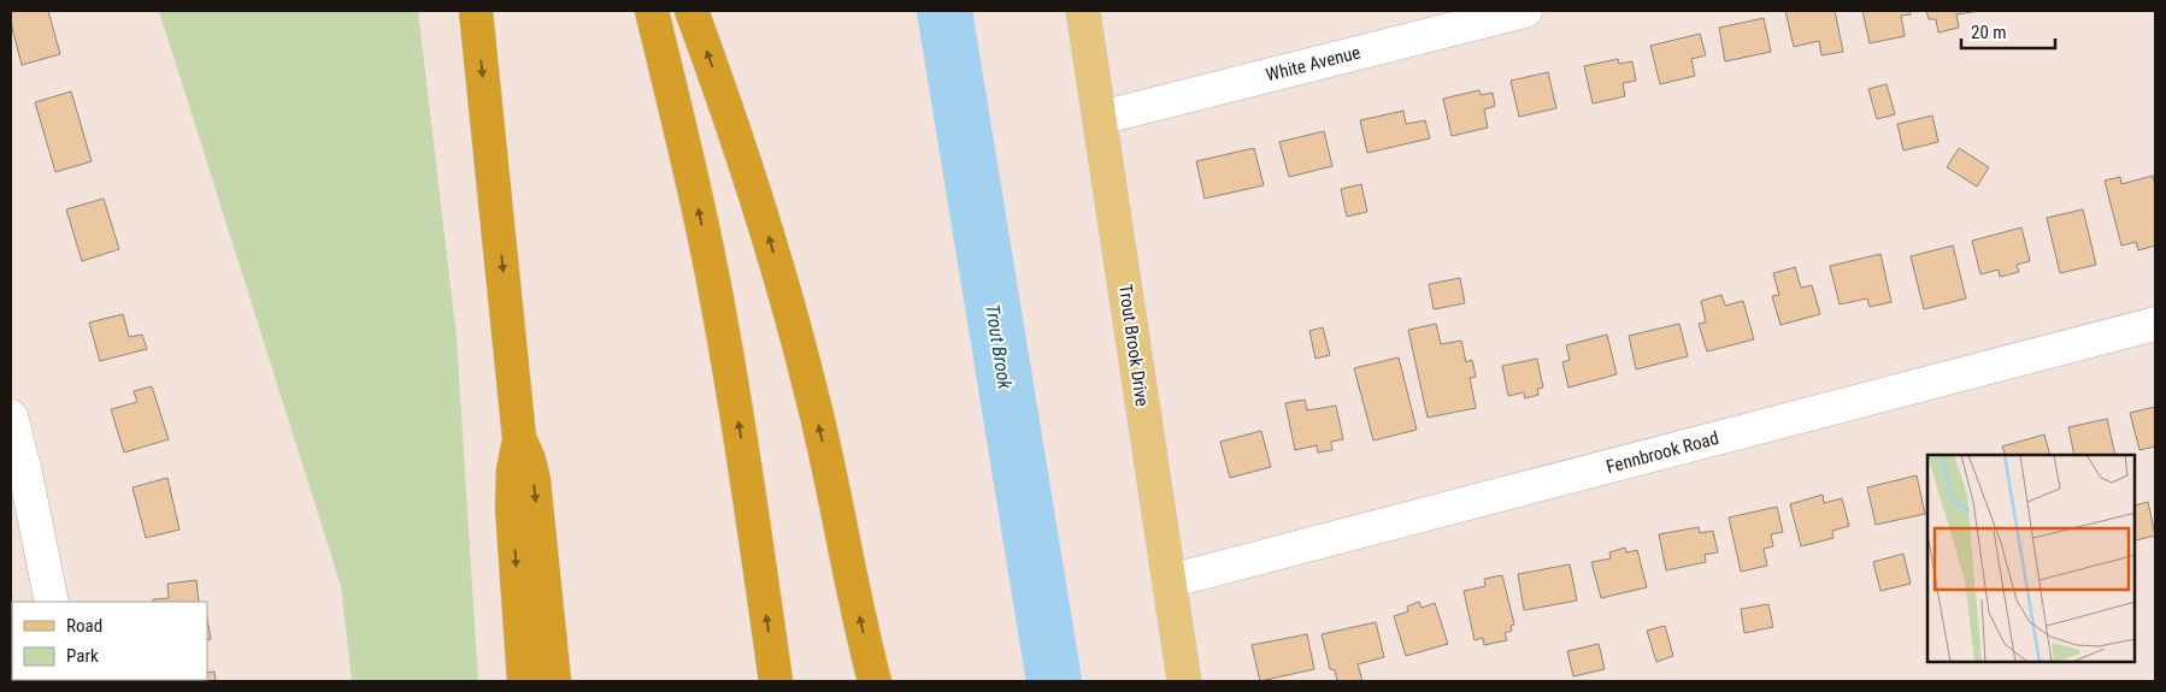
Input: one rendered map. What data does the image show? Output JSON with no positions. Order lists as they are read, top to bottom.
{
  "streets": {
    "main road": ["Trout Brook Drive"],
    "street": ["White Avenue", "Fennbrook Road"]
  },
  "crossings": [
    ["White Avenue", "Trout Brook Drive"],
    ["Trout Brook Drive", "Fennbrook Road"]
  ],
  "water": ["Trout Brook"],
  "legend": ["Road", "Park"],
  "scale_bar": "20 m"
}
